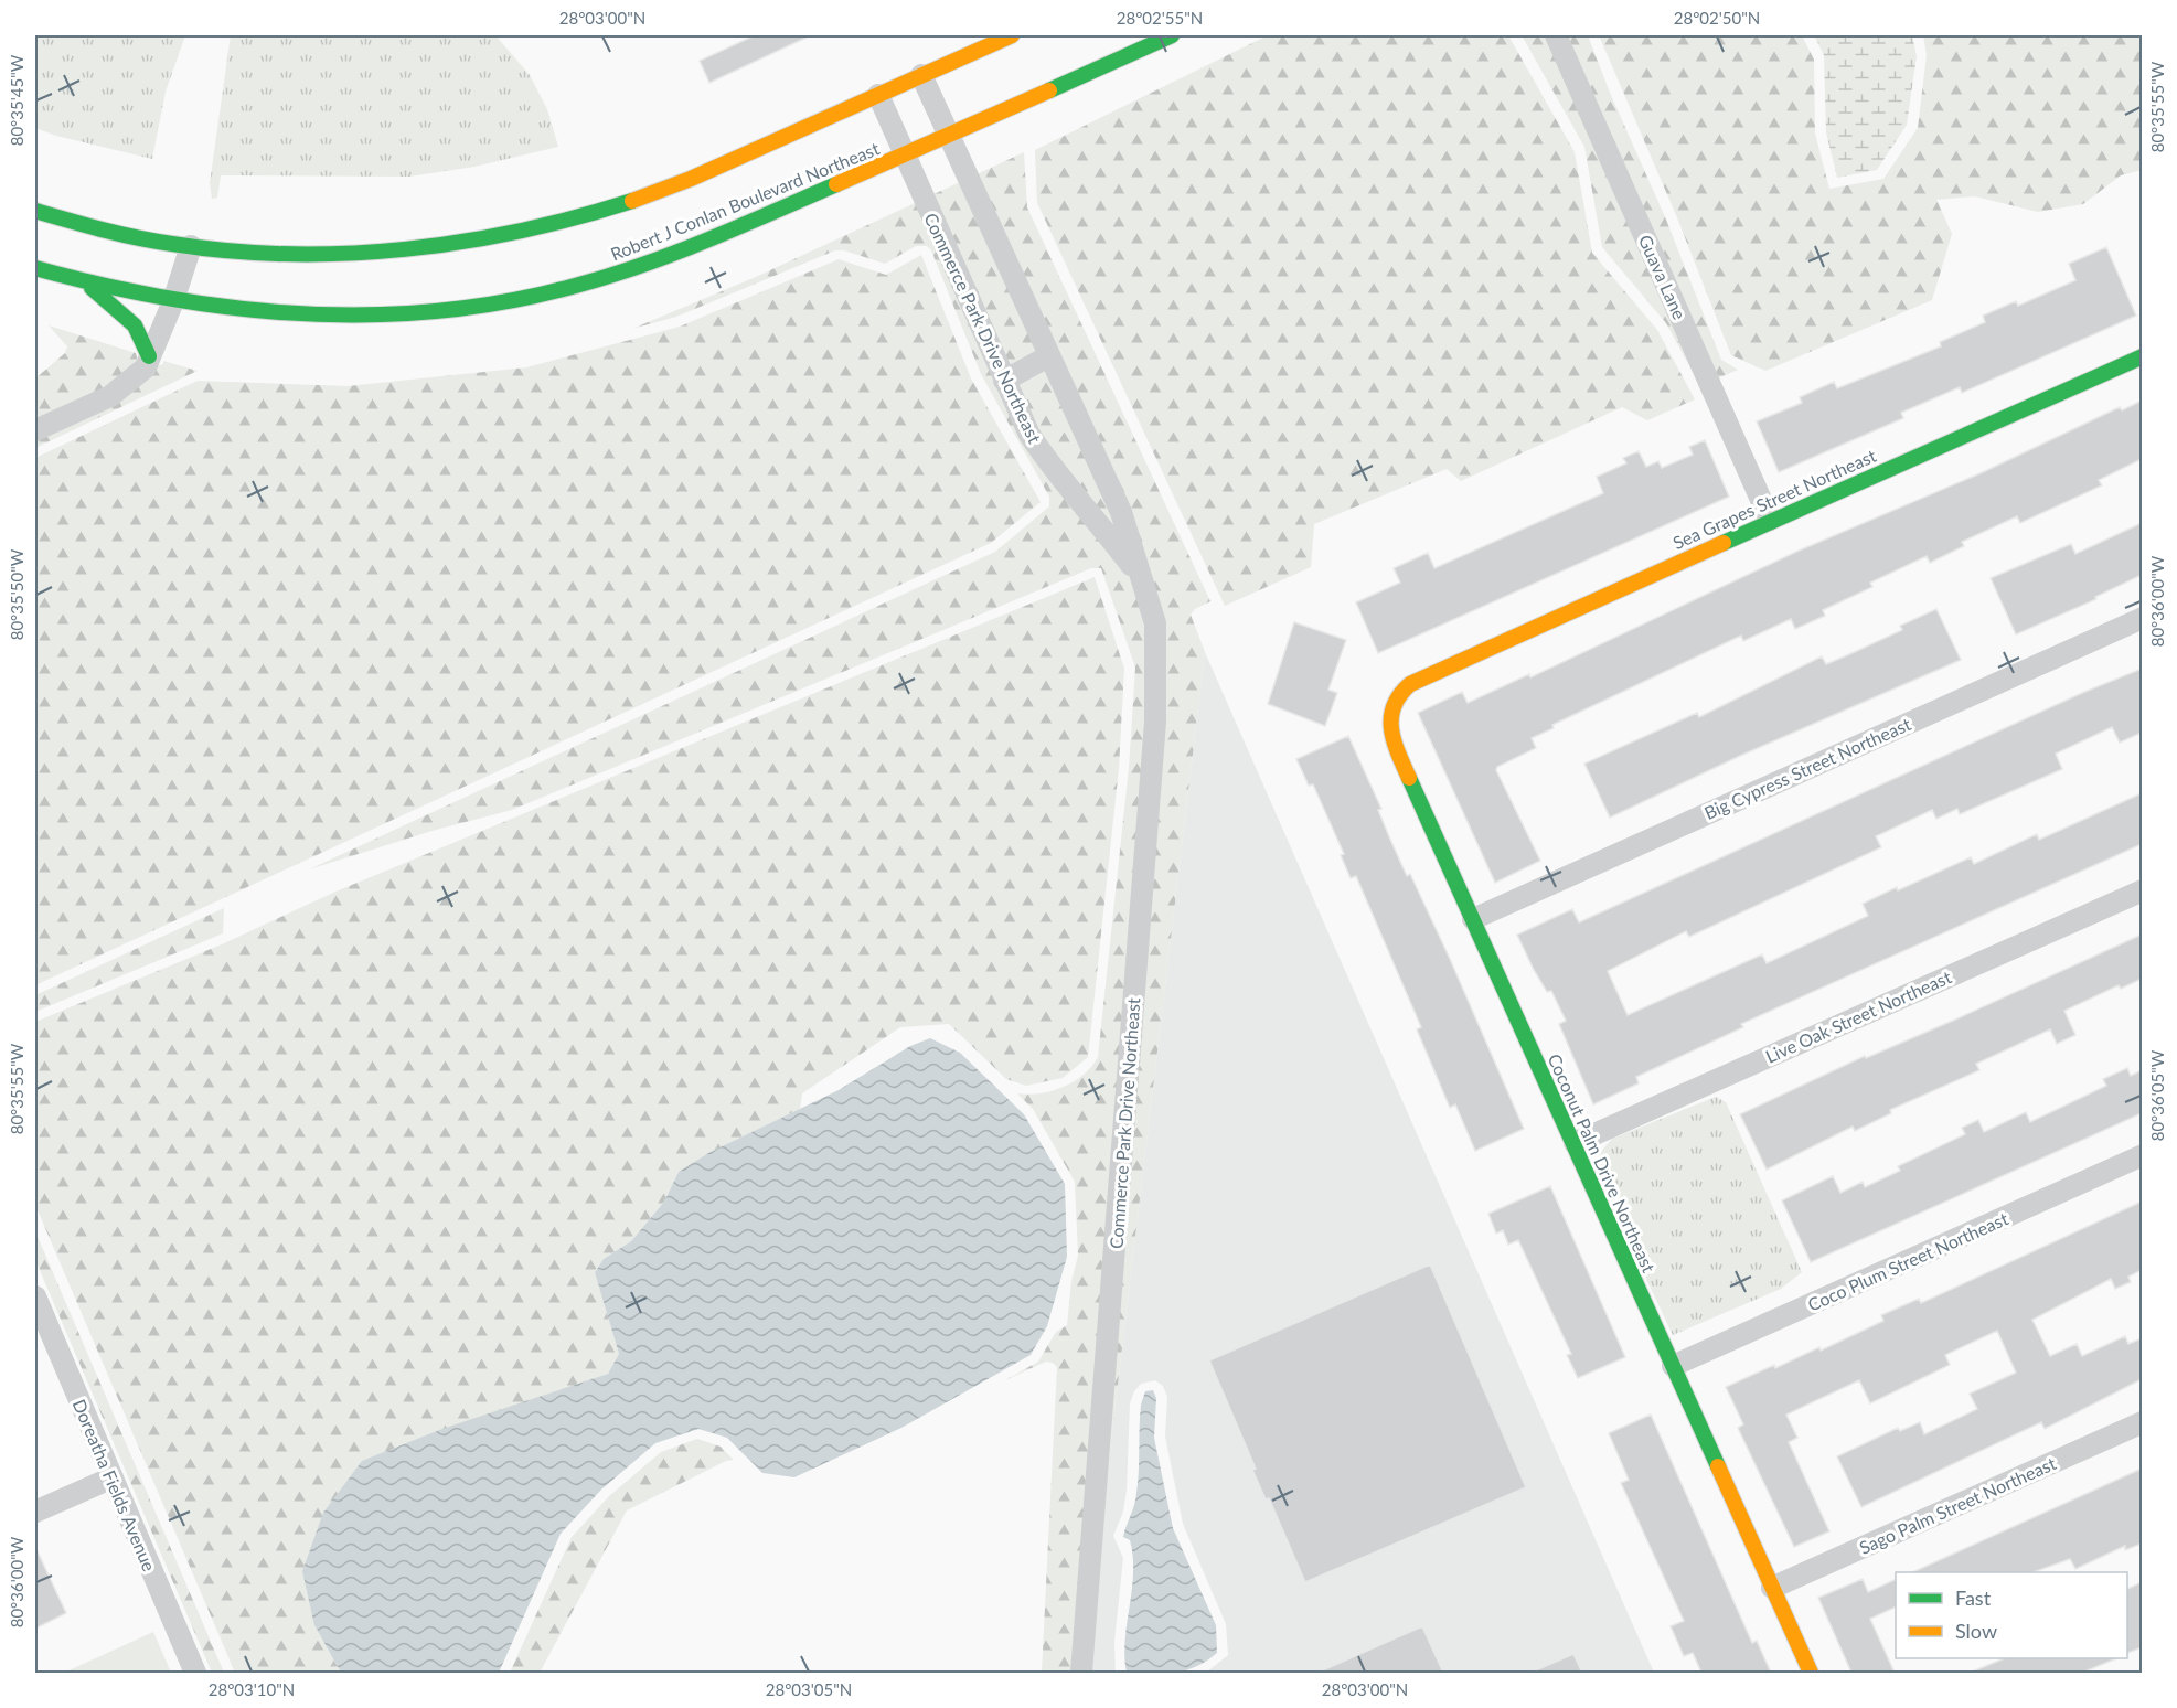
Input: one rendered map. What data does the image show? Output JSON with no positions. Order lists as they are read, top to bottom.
{
  "streets": {
    "main road": ["Robert J Conlan Boulevard Northeast", "Sea Grapes Street Northeast", "Coconut Palm Drive Northeast"],
    "street": [
      "Guava Lane",
      "Commerce Park Drive Northeast",
      "Big Cypress Street Northeast",
      "Live Oak Street Northeast",
      "Coco Plum Street Northeast",
      "Doreatha Fields Avenue",
      "Sago Palm Street Northeast"
    ]
  },
  "crossings": [
    ["Robert J Conlan Boulevard Northeast", "Commerce Park Drive Northeast"],
    ["Guava Lane", "Sea Grapes Street Northeast"],
    ["Sea Grapes Street Northeast", "Coconut Palm Drive Northeast"],
    ["Big Cypress Street Northeast", "Coconut Palm Drive Northeast"],
    ["Live Oak Street Northeast", "Coconut Palm Drive Northeast"],
    ["Coconut Palm Drive Northeast", "Coco Plum Street Northeast"],
    ["Coconut Palm Drive Northeast", "Sago Palm Street Northeast"]
  ],
  "legend": ["Fast", "Slow"],
  "coordinates": [
    "28°03'00\"N",
    "28°02'55\"N",
    "28°02'50\"N",
    "80°35'45\"W",
    "80°35'55\"W",
    "80°35'50\"W",
    "80°36'00\"W",
    "80°36'05\"W",
    "28°03'10\"N",
    "28°03'05\"N"
  ]
}
